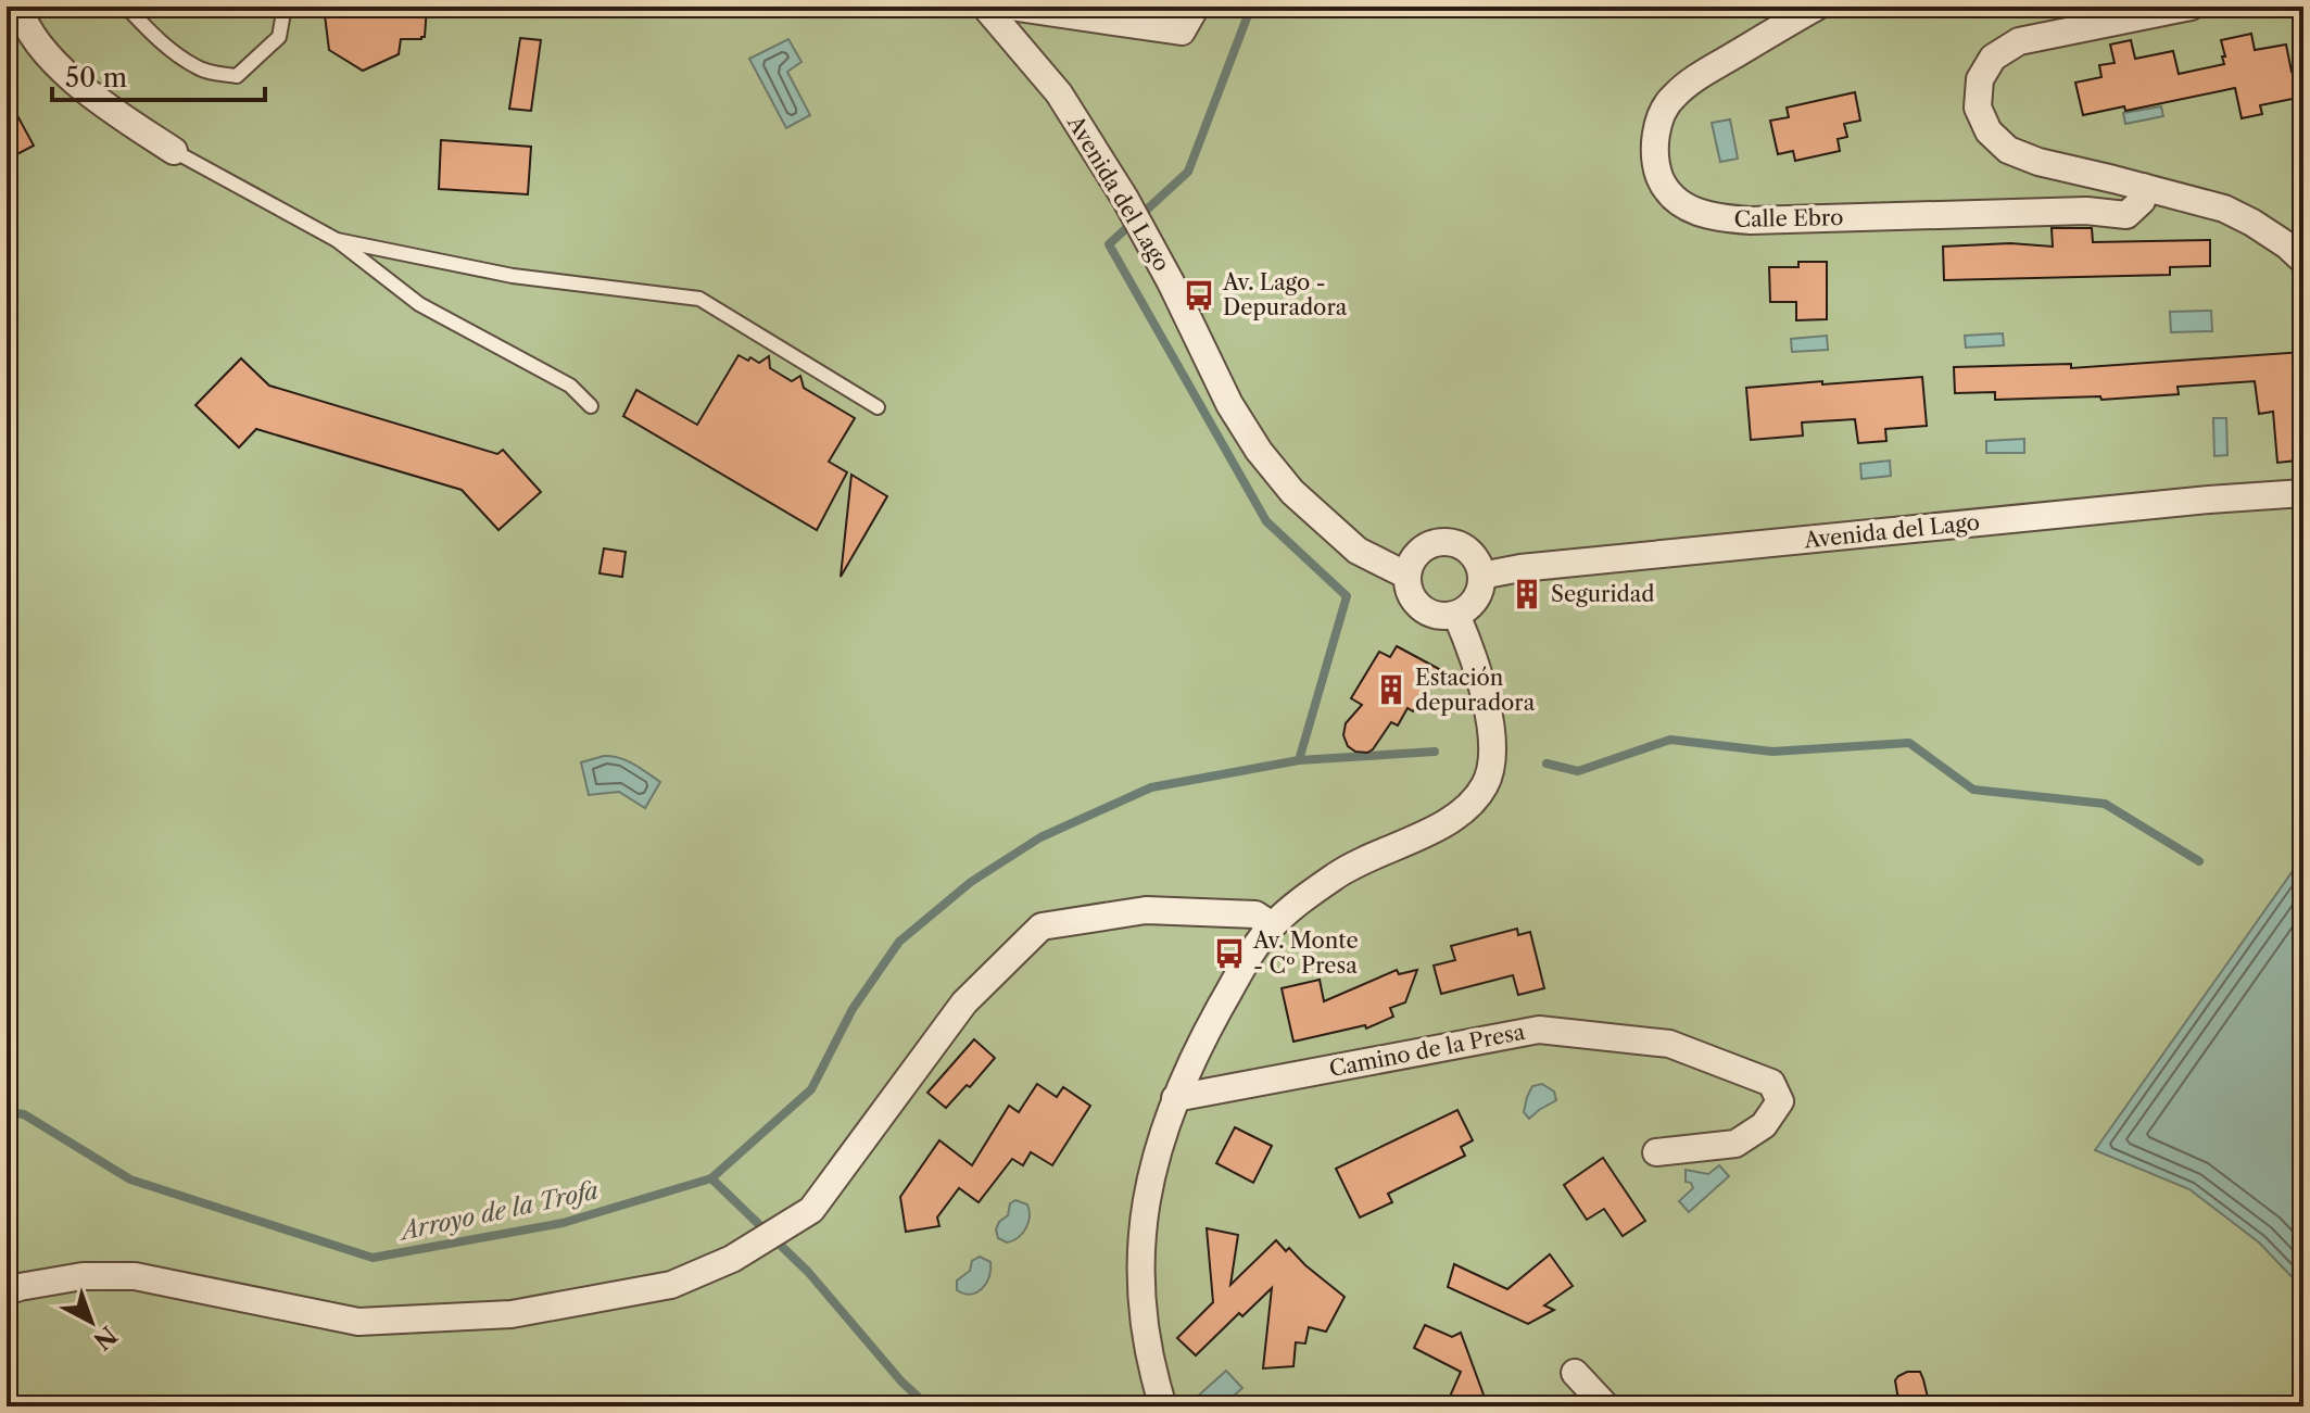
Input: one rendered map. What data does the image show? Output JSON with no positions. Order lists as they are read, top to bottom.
{
  "streets": {
    "street": ["Avenida del Lago", "Calle Ebro", "Camino de la Presa"]
  },
  "water": ["Arroyo de la Trofa"],
  "places": {
    "bus stop": ["Av. Lago - Depuradora", "Av. Monte - Cº Presa"],
    "building": ["Seguridad", "Estación depuradora"]
  },
  "scale_bar": "50 m",
  "north": "bottom right"
}
